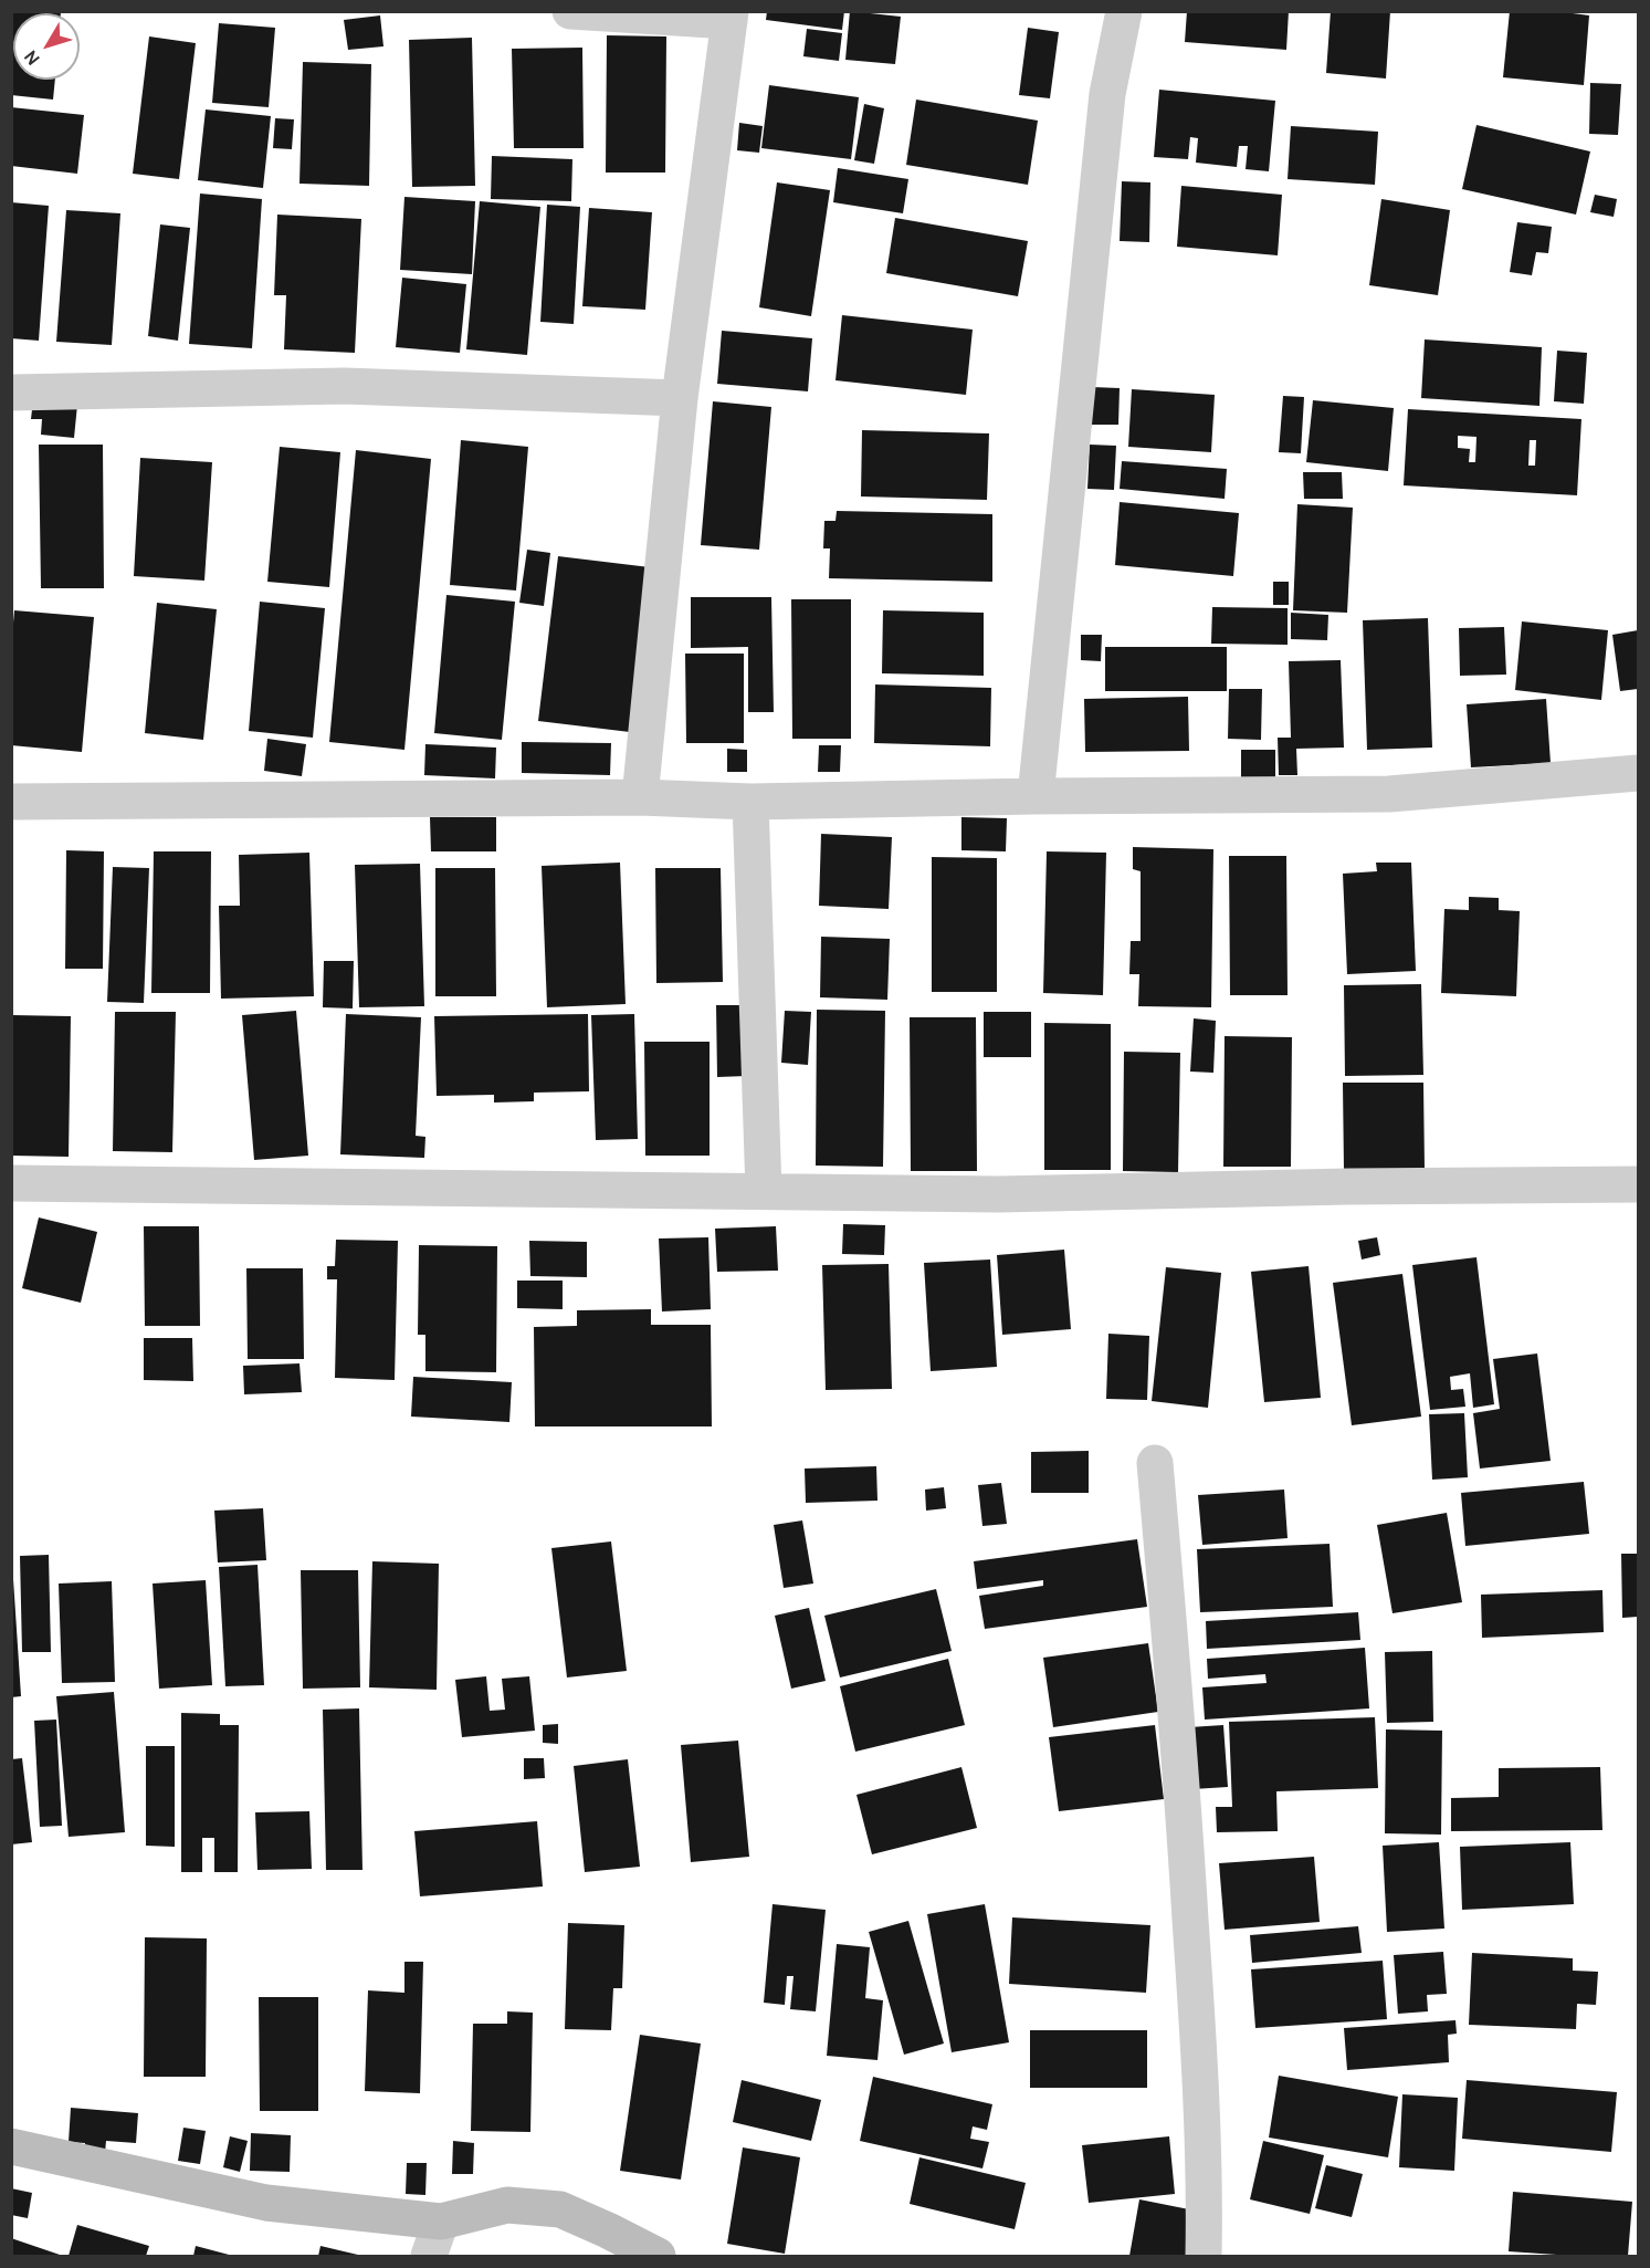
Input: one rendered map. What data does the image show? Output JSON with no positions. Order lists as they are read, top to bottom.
{
  "north": "bottom left"
}
